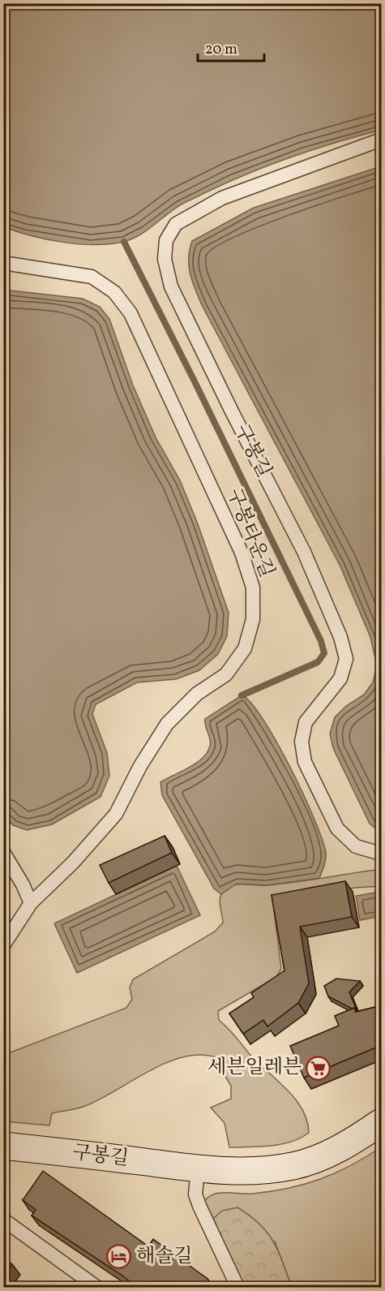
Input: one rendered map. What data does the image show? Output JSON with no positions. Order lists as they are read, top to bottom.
{
  "streets": {
    "street": ["구봉길"],
    "lane": ["구봉타운길"]
  },
  "places": {
    "supermarket": ["세븐일레븐"],
    "hotel": ["해솔길"]
  },
  "scale_bar": "20 m"
}
